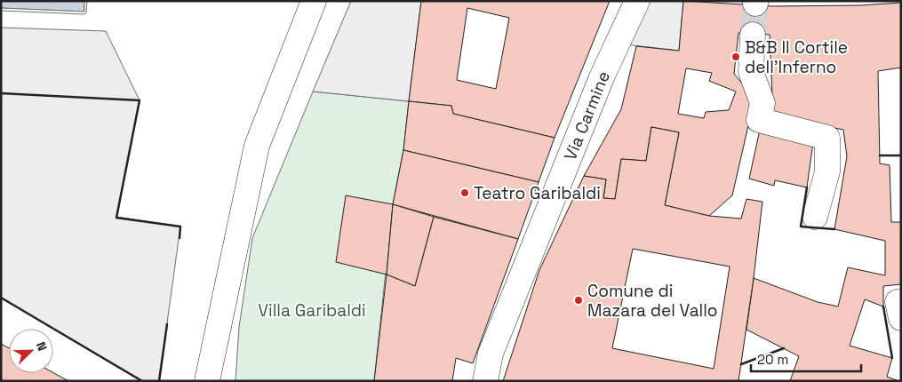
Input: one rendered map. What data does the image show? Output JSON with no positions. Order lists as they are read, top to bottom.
{
  "streets": {
    "street": ["Via Carmine"]
  },
  "parks": ["Villa Garibaldi"],
  "places": ["B&B Il Cortile dell'Inferno", "Teatro Garibaldi", "Comune di Mazara del Vallo"],
  "scale_bar": "20 m",
  "north": "top right"
}
